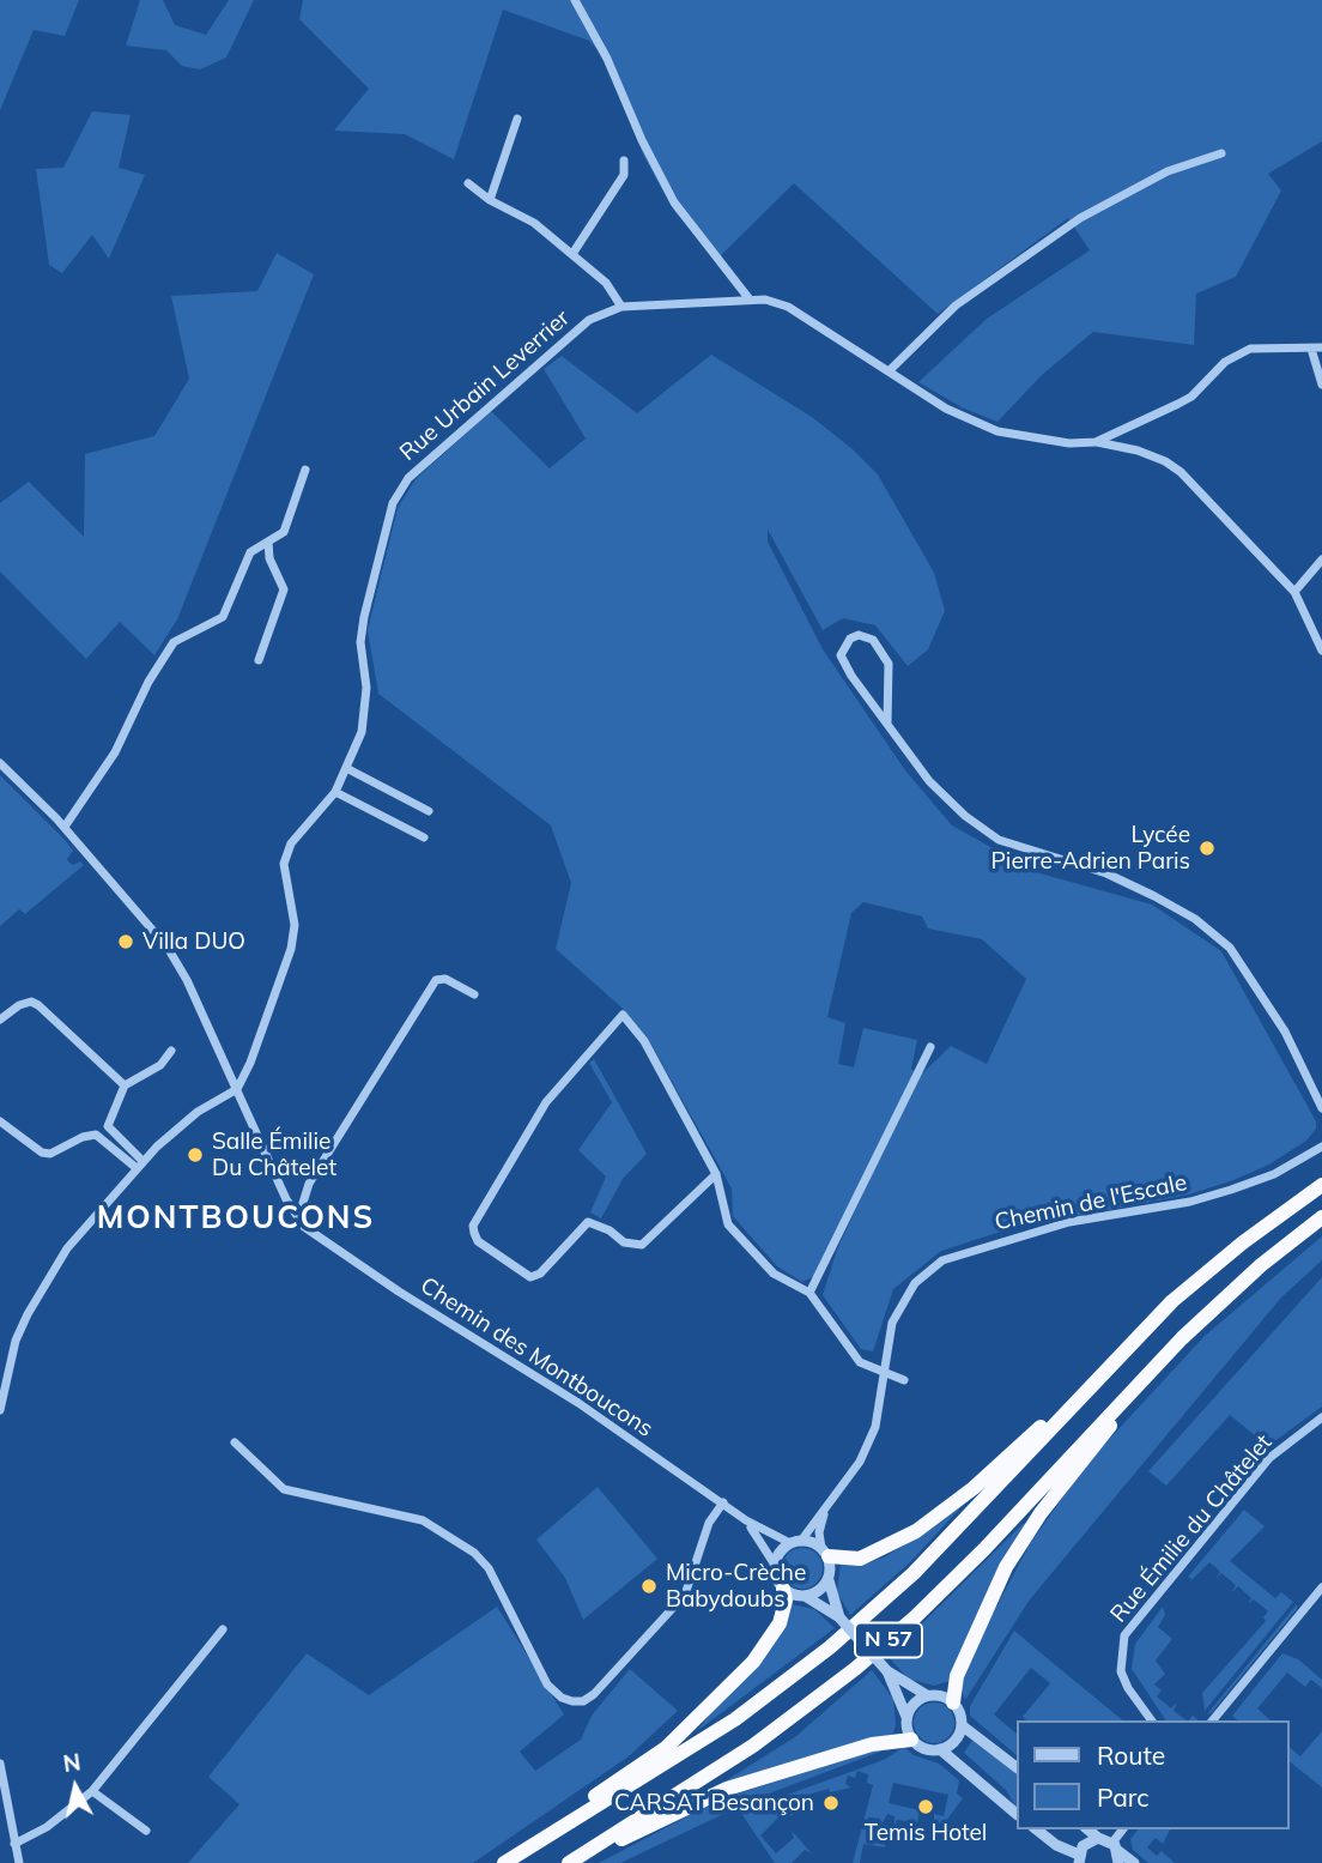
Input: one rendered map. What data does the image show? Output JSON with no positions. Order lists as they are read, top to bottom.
{
  "streets": {
    "highway": ["N 57"],
    "street": [
      "Rue Urbain Leverrier",
      "Chemin de l'Escale",
      "Chemin des Montboucons",
      "Rue Émilie du Châtelet"
    ]
  },
  "crossings": [
    ["Rue Urbain Leverrier", "Chemin des Montboucons"],
    ["Chemin de l'Escale", "Chemin des Montboucons"]
  ],
  "districts": ["MONTBOUCONS"],
  "places": [
    "Lycée Pierre-Adrien Paris",
    "Villa DUO",
    "Salle Émilie Du Châtelet",
    "Micro-Crèche Babydoubs",
    "CARSAT Besançon",
    "Temis Hotel"
  ],
  "legend": ["Route", "Parc"],
  "north": "top"
}
